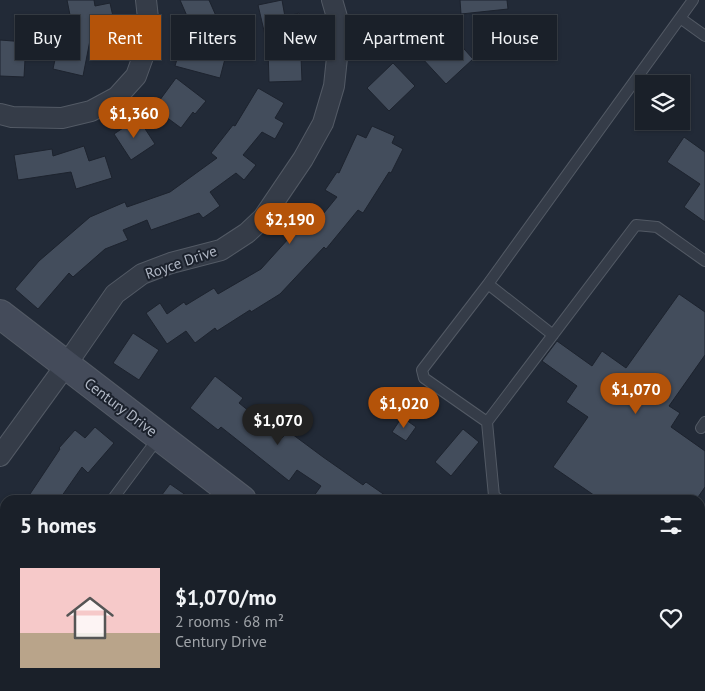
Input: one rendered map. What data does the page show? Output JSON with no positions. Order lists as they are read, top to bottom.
{
  "streets": {
    "main road": ["Century Drive"],
    "street": ["Royce Drive"]
  },
  "crossings": [
    ["Royce Drive", "Century Drive"]
  ],
  "page": {
    "chip": [
      "Buy",
      "Rent",
      "Filters",
      "New",
      "Apartment",
      "House"
    ],
    "price": [
      "$1,360",
      "$2,190",
      "$1,070",
      "$1,020",
      "$1,070"
    ],
    "heading": "5 homes",
    "list": [
      {
        "name": "$1,070/mo",
        "note": "2 rooms · 68 m² · Century Drive"
      }
    ]
  }
}
